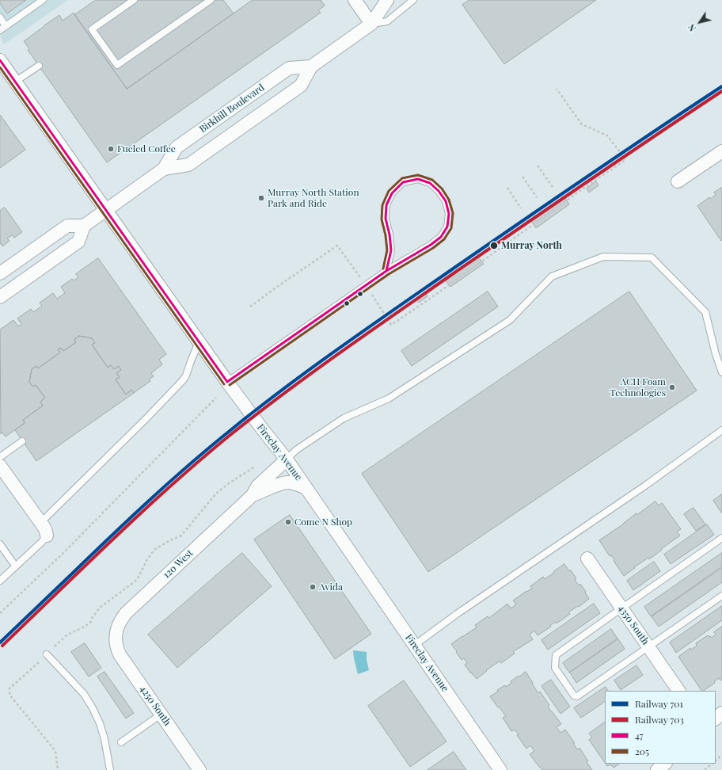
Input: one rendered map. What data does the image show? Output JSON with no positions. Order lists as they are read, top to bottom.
{
  "streets": {
    "street": [
      "Birkhill Boulevard",
      "Fireclay Avenue",
      "120 West",
      "4350 South",
      "4250 South"
    ]
  },
  "crossings": [
    ["Birkhill Boulevard", "Fireclay Avenue"],
    ["Fireclay Avenue", "120 West"],
    ["120 West", "4250 South"]
  ],
  "places": [
    "Fueled Coffee",
    "Murray North Station Park and Ride",
    "Murray North",
    "ACH Foam Technologies",
    "Come N Shop",
    "Avida"
  ],
  "lines": [
    "transit line 47",
    "transit line 205",
    "rail line 701",
    "rail line 703"
  ],
  "legend": [
    "Railway 701",
    "Railway 703",
    "47",
    "205"
  ],
  "north": "bottom left"
}
